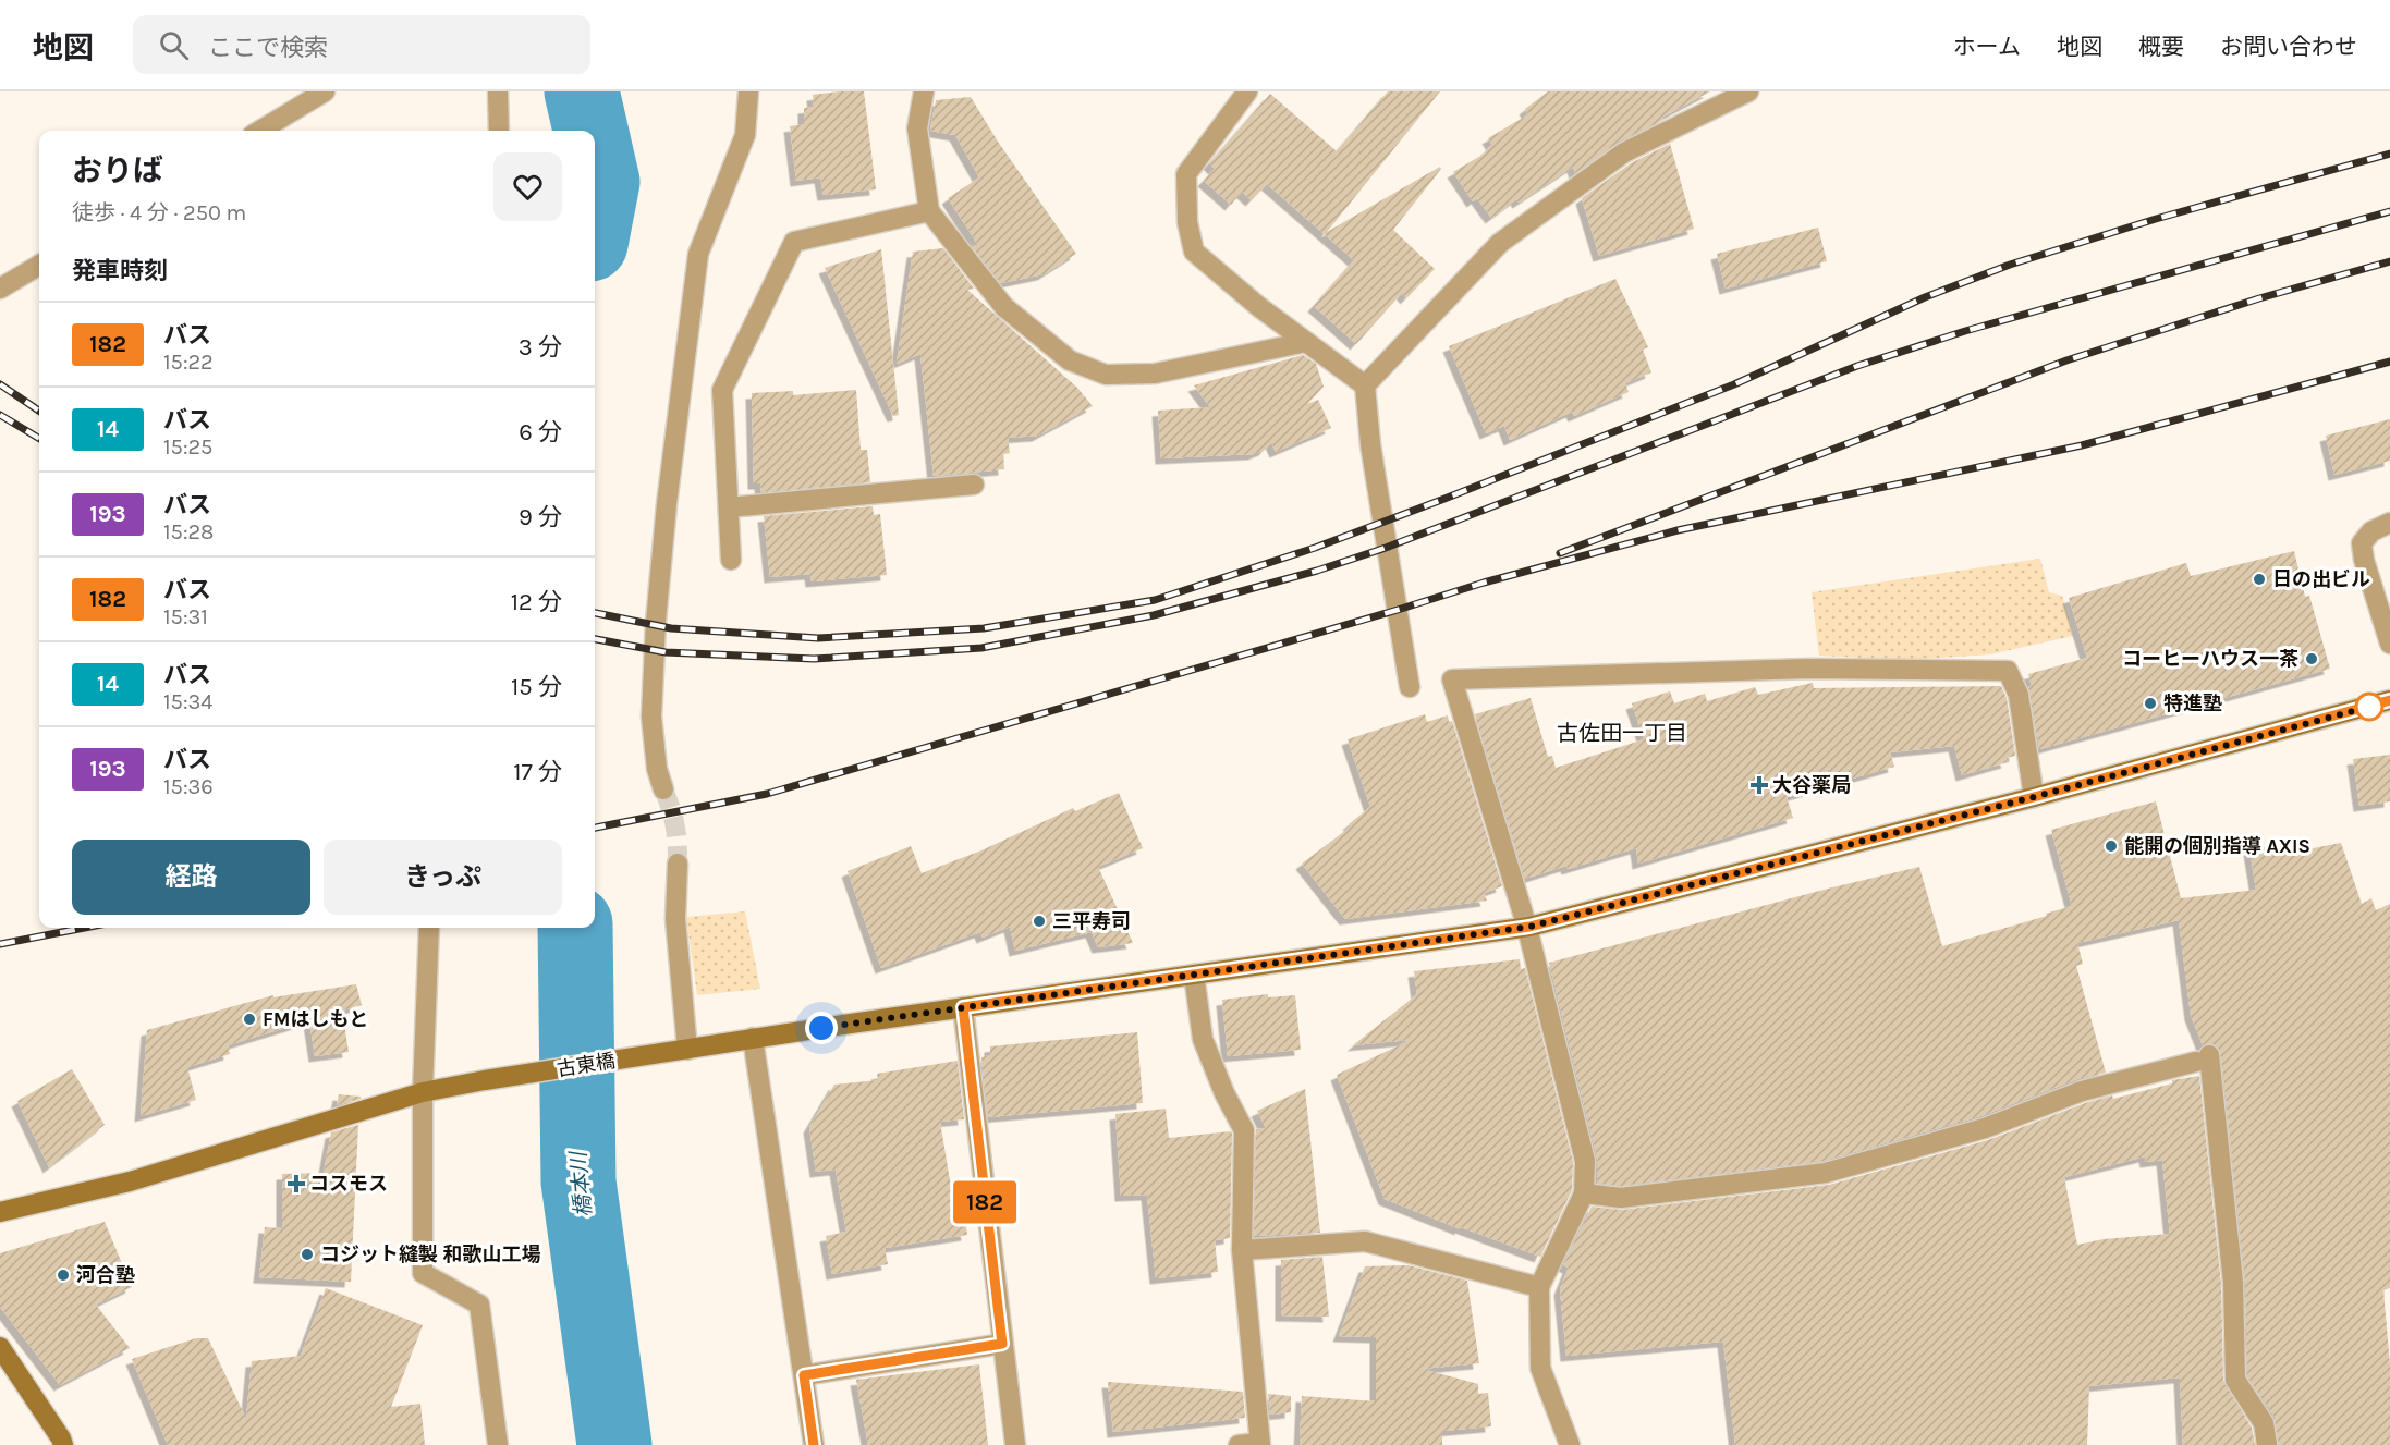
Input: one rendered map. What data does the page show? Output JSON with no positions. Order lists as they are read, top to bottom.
{
  "streets": {
    "street": ["古東橋"]
  },
  "districts": ["古佐田一丁目"],
  "water": ["橋本川"],
  "places": {
    "other": [
      "日の出ビル",
      "コーヒーハウス一茶",
      "特進塾",
      "能開の個別指導 AXIS",
      "三平寿司",
      "FMはしもと",
      "コジット縫製 和歌山工場",
      "河合塾"
    ],
    "health": ["大谷薬局", "コスモス"]
  },
  "lines": ["bus line 182"],
  "page": {
    "header": "地図",
    "search": "ここで検索",
    "nav": [
      "ホーム",
      "地図",
      "概要",
      "お問い合わせ"
    ],
    "on_map": "182",
    "heading": [
      ["おりば", "徒歩 · 4 分 · 250 m"],
      "発車時刻"
    ],
    "list": [
      {
        "mark": "182",
        "name": "バス",
        "note": "15:22",
        "value": "3 分"
      },
      {
        "mark": "14",
        "name": "バス",
        "note": "15:25",
        "value": "6 分"
      },
      {
        "mark": "193",
        "name": "バス",
        "note": "15:28",
        "value": "9 分"
      },
      {
        "mark": "182",
        "name": "バス",
        "note": "15:31",
        "value": "12 分"
      },
      {
        "mark": "14",
        "name": "バス",
        "note": "15:34",
        "value": "15 分"
      },
      {
        "mark": "193",
        "name": "バス",
        "note": "15:36",
        "value": "17 分"
      }
    ],
    "buttons": ["経路", "きっぷ"]
  }
}
